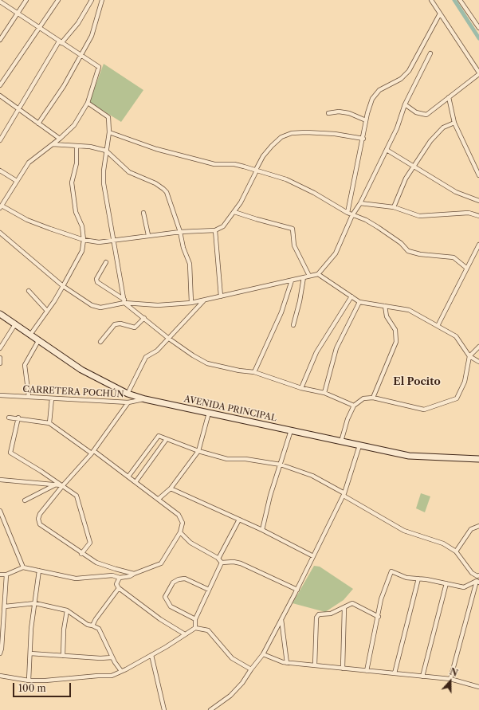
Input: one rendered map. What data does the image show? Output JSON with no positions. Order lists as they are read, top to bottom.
{
  "streets": {
    "main road": ["AVENIDA PRINCIPAL"],
    "street": ["CARRETERA POCHÚN"]
  },
  "crossings": [
    ["CARRETERA POCHÚN", "AVENIDA PRINCIPAL"]
  ],
  "districts": ["El Pocito"],
  "scale_bar": "100 m",
  "north": "top"
}
